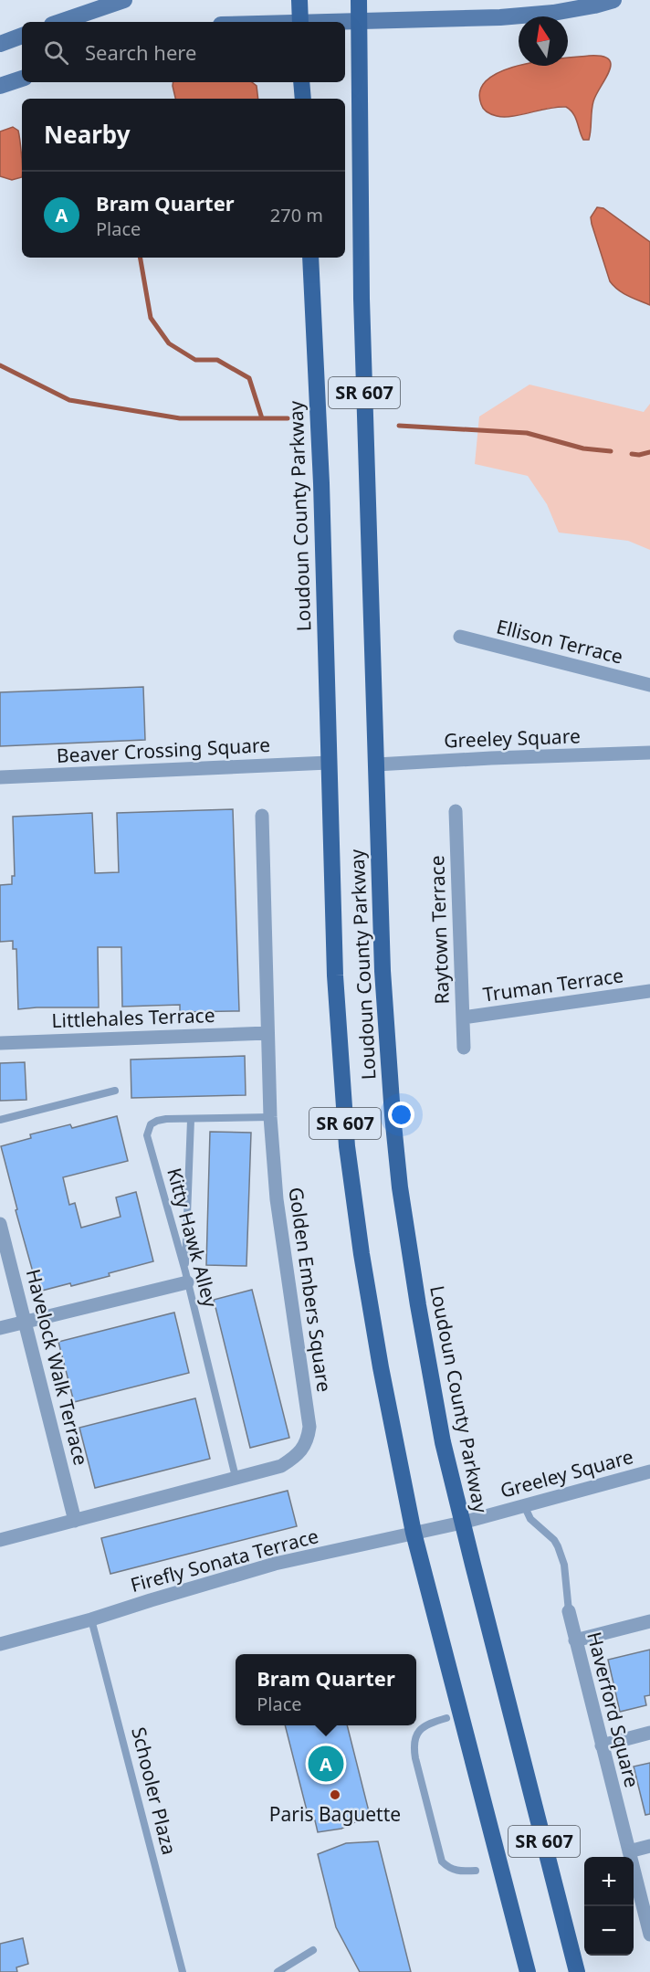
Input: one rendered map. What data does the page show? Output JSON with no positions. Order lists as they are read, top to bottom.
{
  "streets": {
    "main road": ["SR 607", "Loudoun County Parkway"],
    "street": [
      "Ellison Terrace",
      "Greeley Square",
      "Beaver Crossing Square",
      "Raytown Terrace",
      "Truman Terrace",
      "Littlehales Terrace",
      "Golden Embers Square",
      "Havelock Walk Terrace",
      "Firefly Sonata Terrace",
      "Haverford Square"
    ],
    "lane": ["Kitty Hawk Alley", "Schooler Plaza"]
  },
  "crossings": [
    ["Loudoun County Parkway", "Greeley Square"],
    ["Loudoun County Parkway", "Beaver Crossing Square"],
    ["Loudoun County Parkway", "Firefly Sonata Terrace"],
    ["Greeley Square", "Firefly Sonata Terrace"],
    ["Greeley Square", "Haverford Square"],
    ["Raytown Terrace", "Truman Terrace"],
    ["Littlehales Terrace", "Golden Embers Square"],
    ["Kitty Hawk Alley", "Golden Embers Square"],
    ["Golden Embers Square", "Havelock Walk Terrace"],
    ["Firefly Sonata Terrace", "Schooler Plaza"]
  ],
  "places": ["Paris Baguette"],
  "north": "top",
  "page": {
    "search": "Search here",
    "heading": "Nearby",
    "list": [
      {
        "mark": "A",
        "name": "Bram Quarter",
        "note": "Place",
        "value": "270 m"
      }
    ],
    "popup": ["Bram Quarter", "Place"],
    "pins": "A",
    "map_buttons": ["+", "−"]
  }
}
